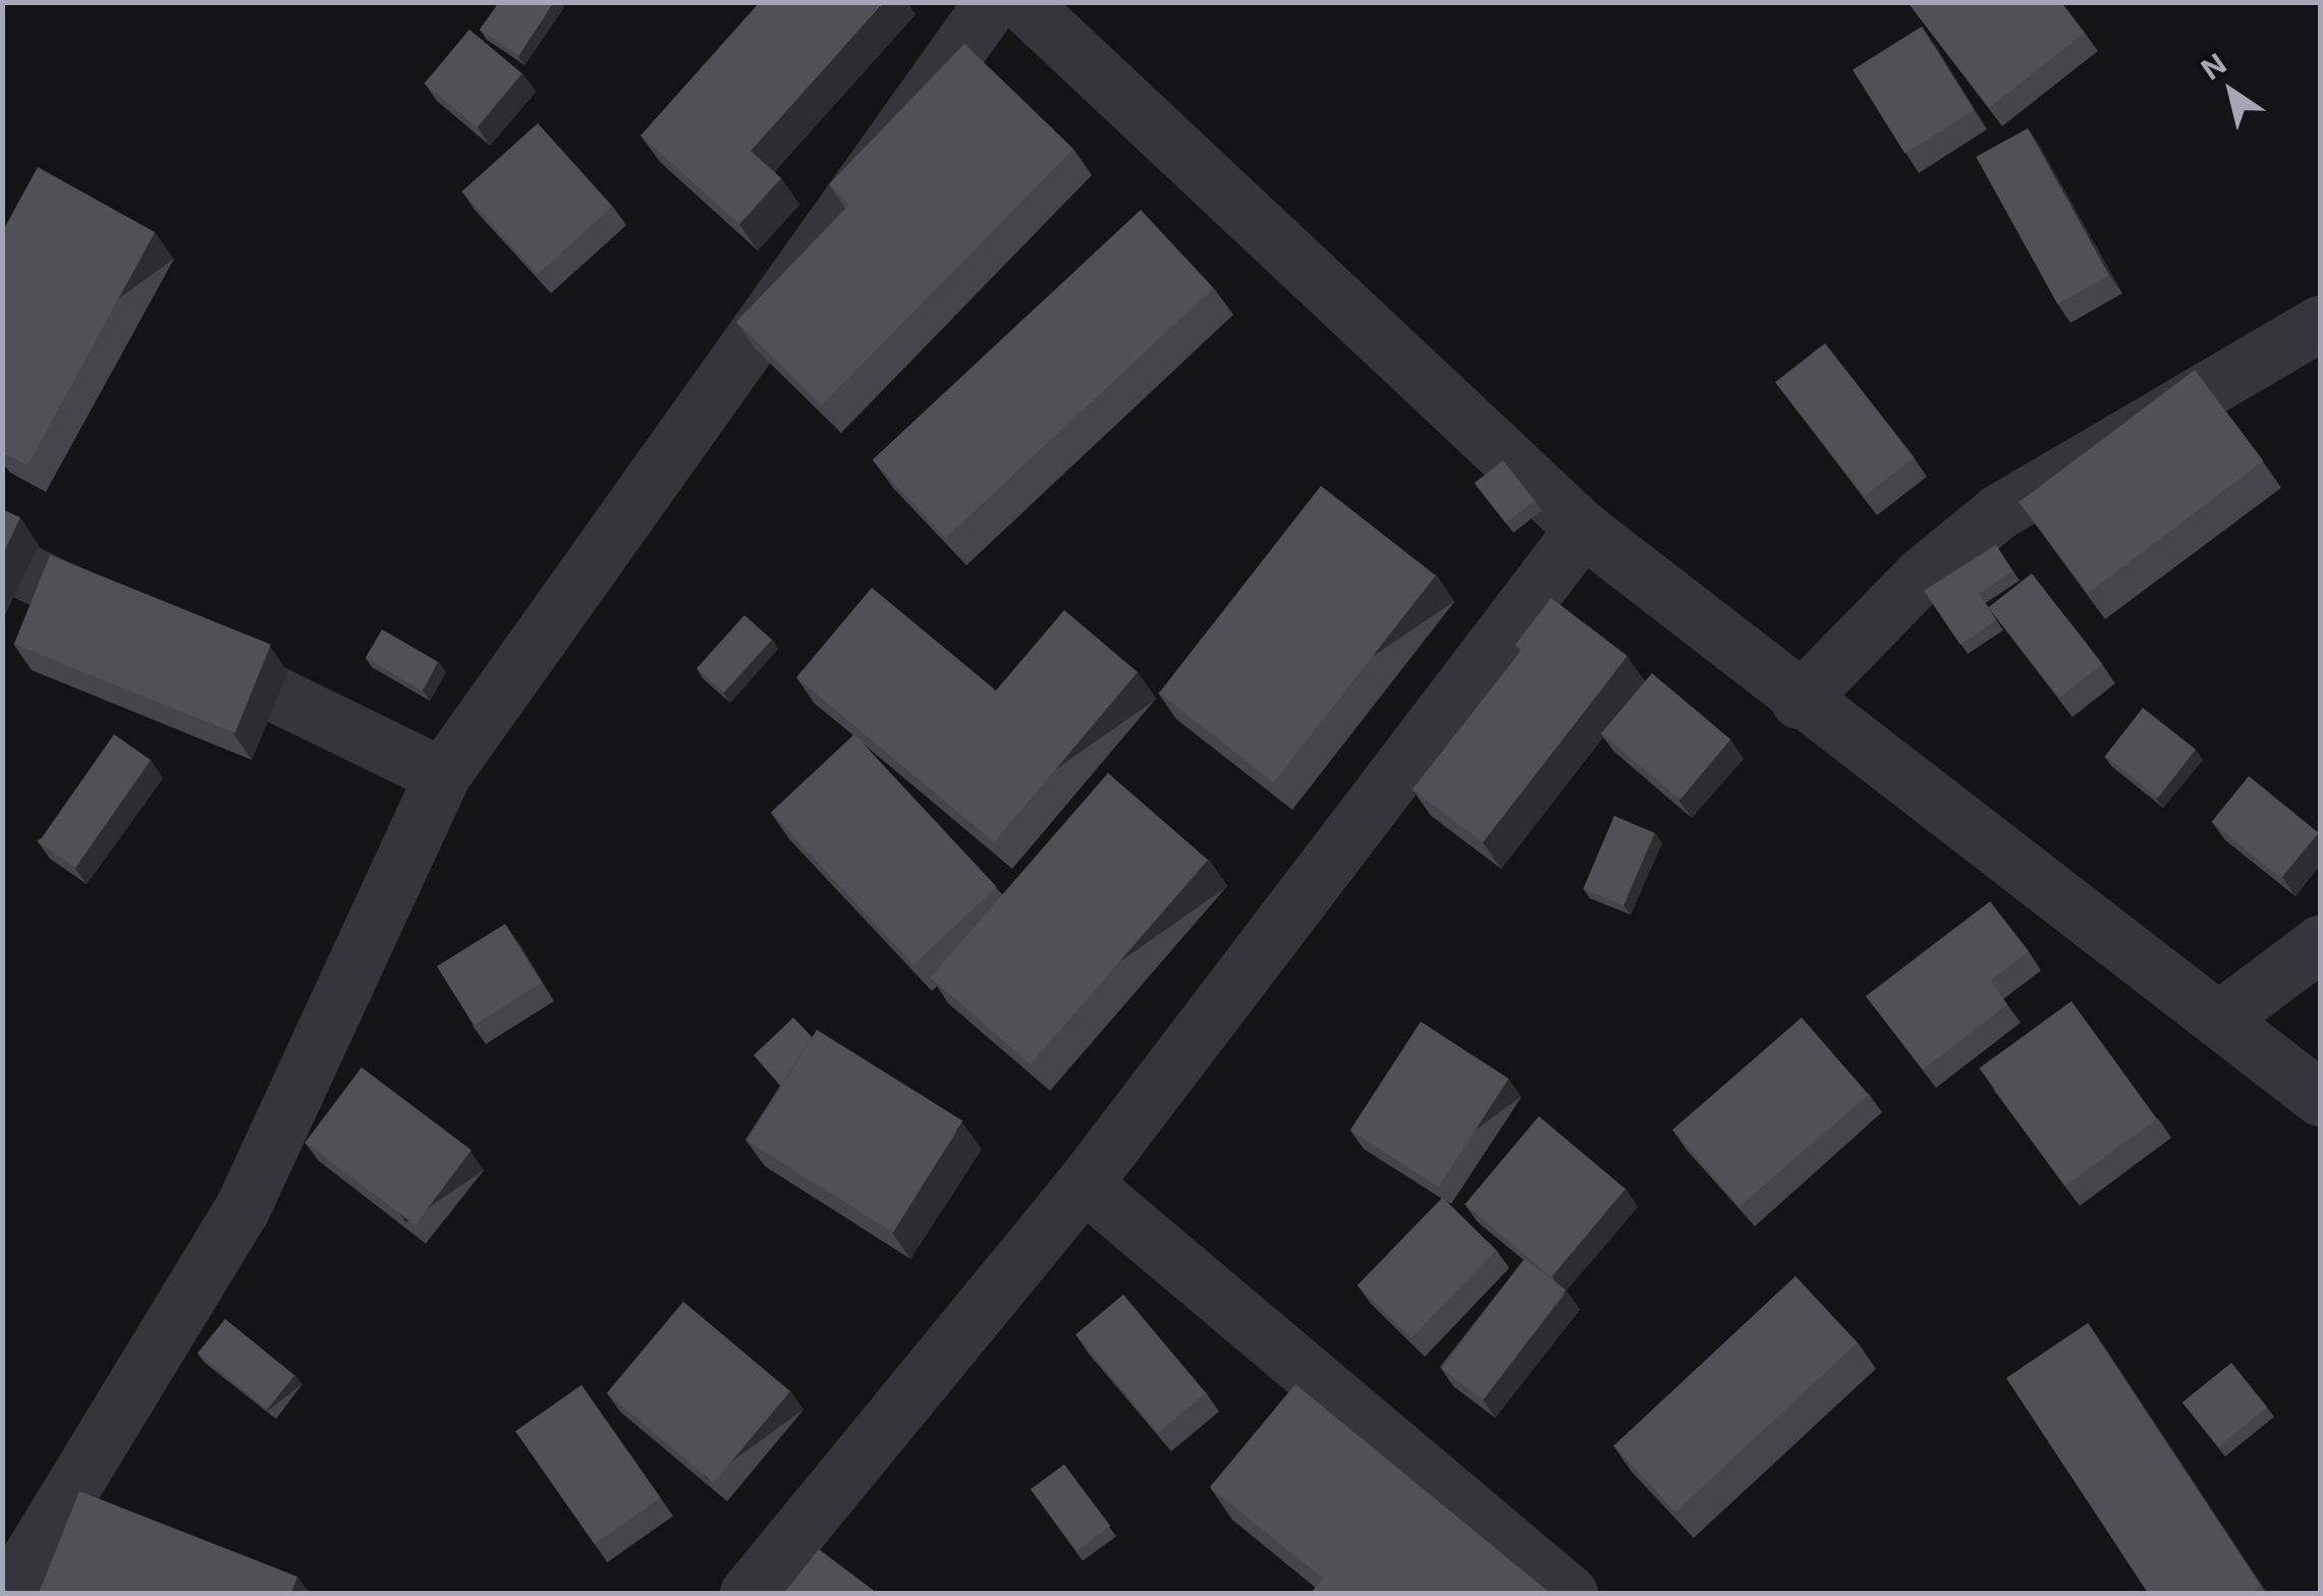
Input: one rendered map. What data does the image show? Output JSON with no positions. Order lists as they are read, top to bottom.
{
  "north": "top left"
}
